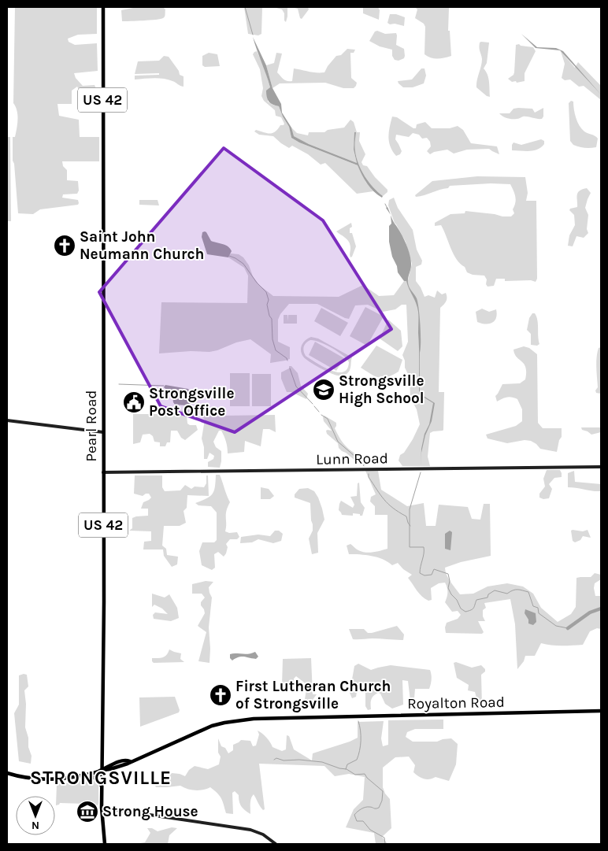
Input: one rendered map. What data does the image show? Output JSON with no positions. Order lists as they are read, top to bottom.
{
  "streets": {
    "main road": ["US 42", "Pearl Road", "Royalton Road"],
    "street": ["Lunn Road"]
  },
  "crossings": [
    ["Pearl Road", "Lunn Road"],
    ["Pearl Road", "Royalton Road"]
  ],
  "districts": ["STRONGSVILLE"],
  "places": {
    "church": ["Saint John Neumann Church", "First Lutheran Church of Strongsville"],
    "school or university": ["Strongsville High School"],
    "public building": ["Strongsville Post Office"],
    "museum": ["Strong House"]
  },
  "north": "bottom"
}
